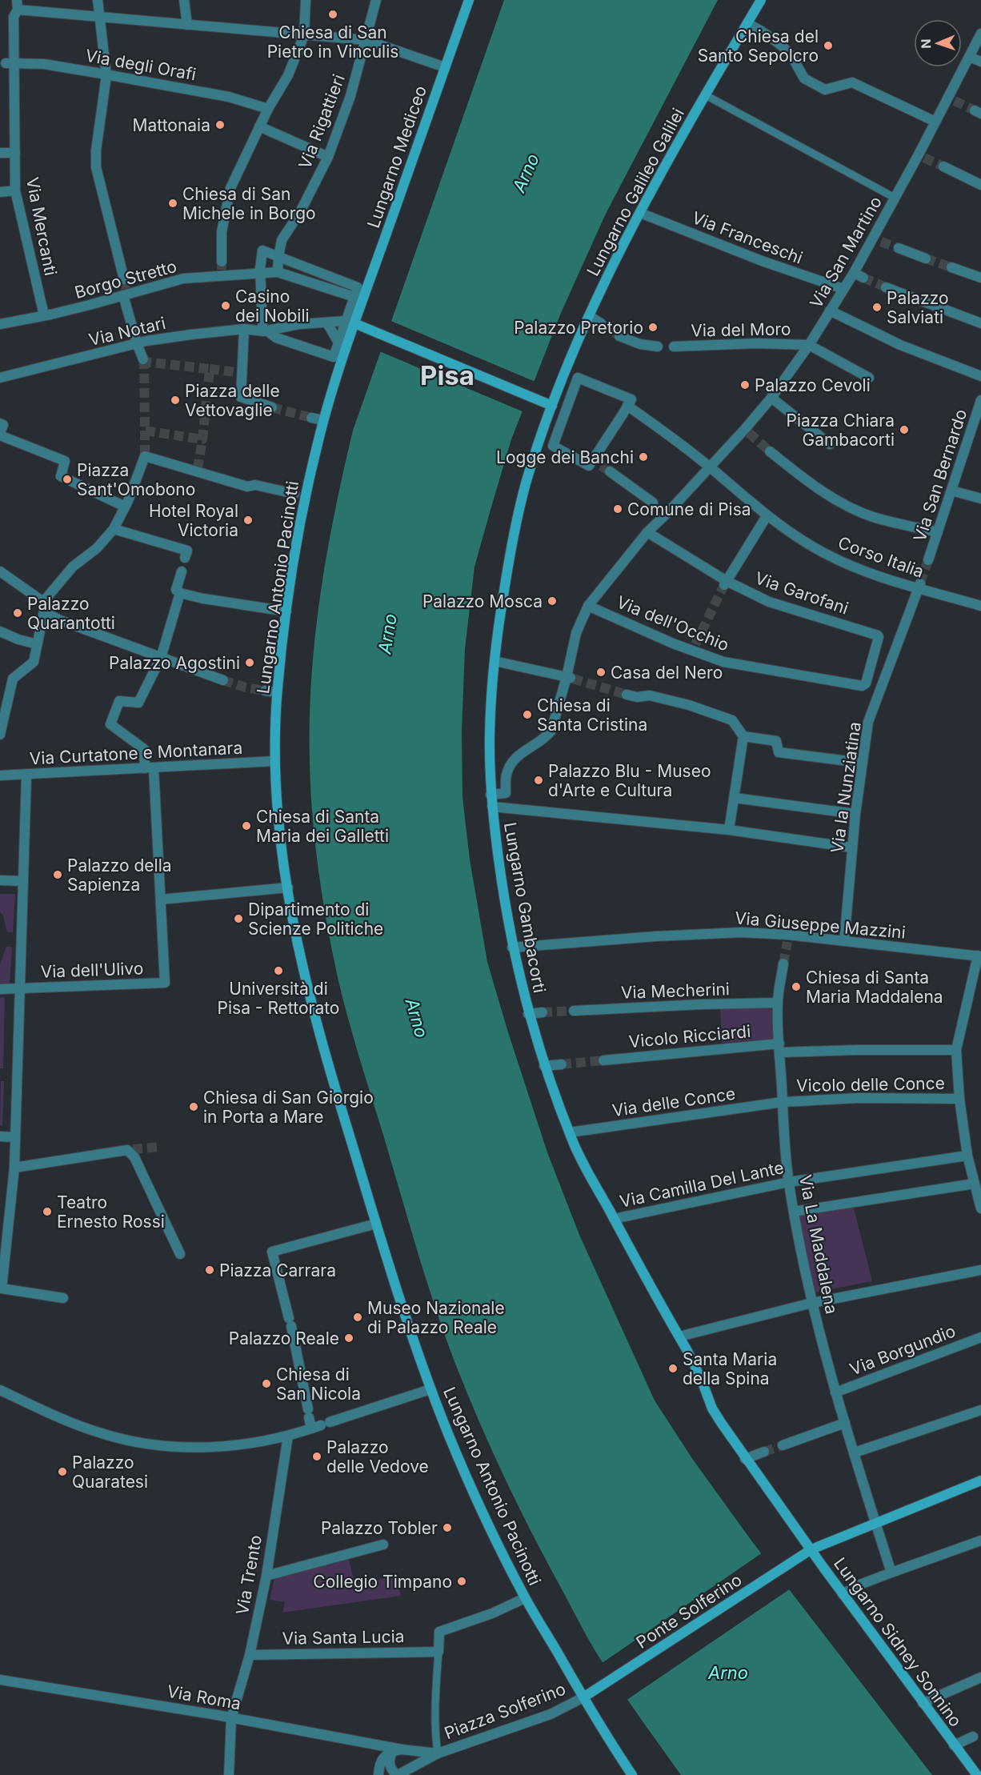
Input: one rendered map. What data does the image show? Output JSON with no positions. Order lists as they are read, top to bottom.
{
  "streets": {
    "street": [
      "Via degli Orafi",
      "Via Rigattieri",
      "Lungarno Mediceo",
      "Lungarno Galileo Galilei",
      "Via Mercanti",
      "Via Franceschi",
      "Via San Martino",
      "Borgo Stretto",
      "Via del Moro",
      "Via Notari",
      "Via San Bernardo",
      "Corso Italia",
      "Lungarno Antonio Pacinotti",
      "Via Garofani",
      "Via dell'Occhio",
      "Via Curtatone e Montanara",
      "Via la Nunziatina",
      "Lungarno Gambacorti",
      "Via Giuseppe Mazzini",
      "Via dell'Ulivo",
      "Via Mecherini",
      "Vicolo Ricciardi",
      "Vicolo delle Conce",
      "Via delle Conce",
      "Via Camilla Del Lante",
      "Via La Maddalena",
      "Via Borgundio",
      "Via Trento",
      "Ponte Solferino",
      "Via Santa Lucia",
      "Lungarno Sidney Sonnino",
      "Via Roma",
      "Piazza Solferino"
    ]
  },
  "crossings": [
    ["Via degli Orafi", "Via Mercanti"],
    ["Via Rigattieri", "Borgo Stretto"],
    ["Lungarno Mediceo", "Lungarno Antonio Pacinotti"],
    ["Lungarno Galileo Galilei", "Via Franceschi"],
    ["Lungarno Galileo Galilei", "Lungarno Gambacorti"],
    ["Via Mercanti", "Borgo Stretto"],
    ["Via Franceschi", "Via San Martino"],
    ["Via San Martino", "Via del Moro"],
    ["Via San Martino", "Corso Italia"],
    ["Via San Martino", "Via Garofani"],
    ["Via San Martino", "Via dell'Occhio"],
    ["Via San Martino", "Lungarno Gambacorti"],
    ["Corso Italia", "Via la Nunziatina"],
    ["Lungarno Antonio Pacinotti", "Via Curtatone e Montanara"],
    ["Lungarno Antonio Pacinotti", "Ponte Solferino"],
    ["Lungarno Antonio Pacinotti", "Piazza Solferino"],
    ["Via Garofani", "Via dell'Occhio"],
    ["Via la Nunziatina", "Via Giuseppe Mazzini"],
    ["Lungarno Gambacorti", "Via Giuseppe Mazzini"],
    ["Lungarno Gambacorti", "Via delle Conce"],
    ["Lungarno Gambacorti", "Via Camilla Del Lante"],
    ["Lungarno Gambacorti", "Ponte Solferino"],
    ["Lungarno Gambacorti", "Lungarno Sidney Sonnino"],
    ["Via Mecherini", "Via La Maddalena"],
    ["Vicolo Ricciardi", "Via La Maddalena"],
    ["Vicolo delle Conce", "Via delle Conce"],
    ["Vicolo delle Conce", "Via La Maddalena"],
    ["Via delle Conce", "Via La Maddalena"],
    ["Via Camilla Del Lante", "Via La Maddalena"],
    ["Via La Maddalena", "Via Borgundio"],
    ["Via La Maddalena", "Ponte Solferino"],
    ["Via Trento", "Via Santa Lucia"],
    ["Via Trento", "Via Roma"],
    ["Ponte Solferino", "Lungarno Sidney Sonnino"],
    ["Ponte Solferino", "Piazza Solferino"],
    ["Via Roma", "Piazza Solferino"]
  ],
  "districts": ["Pisa"],
  "water": ["Arno"],
  "places": [
    "Chiesa di San Pietro in Vinculis",
    "Chiesa del Santo Sepolcro",
    "Mattonaia",
    "Chiesa di San Michele in Borgo",
    "Casino dei Nobili",
    "Palazzo Salviati",
    "Palazzo Pretorio",
    "Palazzo Cevoli",
    "Piazza delle Vettovaglie",
    "Piazza Chiara Gambacorti",
    "Logge dei Banchi",
    "Piazza Sant'Omobono",
    "Comune di Pisa",
    "Hotel Royal Victoria",
    "Palazzo Mosca",
    "Palazzo Quarantotti",
    "Palazzo Agostini",
    "Casa del Nero",
    "Chiesa di Santa Cristina",
    "Palazzo Blu - Museo d'Arte e Cultura",
    "Chiesa di Santa Maria dei Galletti",
    "Palazzo della Sapienza",
    "Dipartimento di Scienze Politiche",
    "Università di Pisa - Rettorato",
    "Chiesa di Santa Maria Maddalena",
    "Chiesa di San Giorgio in Porta a Mare",
    "Teatro Ernesto Rossi",
    "Piazza Carrara",
    "Museo Nazionale di Palazzo Reale",
    "Palazzo Reale",
    "Santa Maria della Spina",
    "Chiesa di San Nicola",
    "Palazzo delle Vedove",
    "Palazzo Quaratesi",
    "Palazzo Tobler",
    "Collegio Timpano"
  ],
  "north": "left"
}
